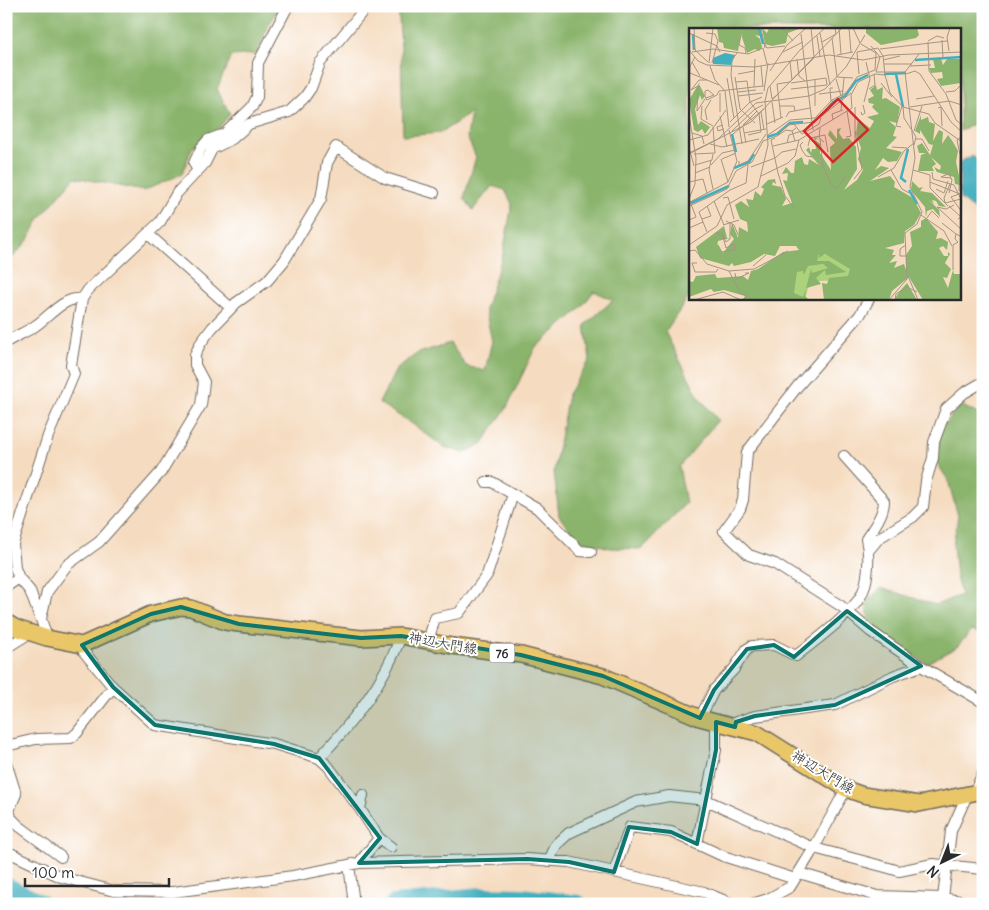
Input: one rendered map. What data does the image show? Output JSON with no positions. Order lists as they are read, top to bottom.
{
  "streets": {
    "main road": ["神辺大門線", "76"]
  },
  "scale_bar": "100 m",
  "north": "bottom left"
}
